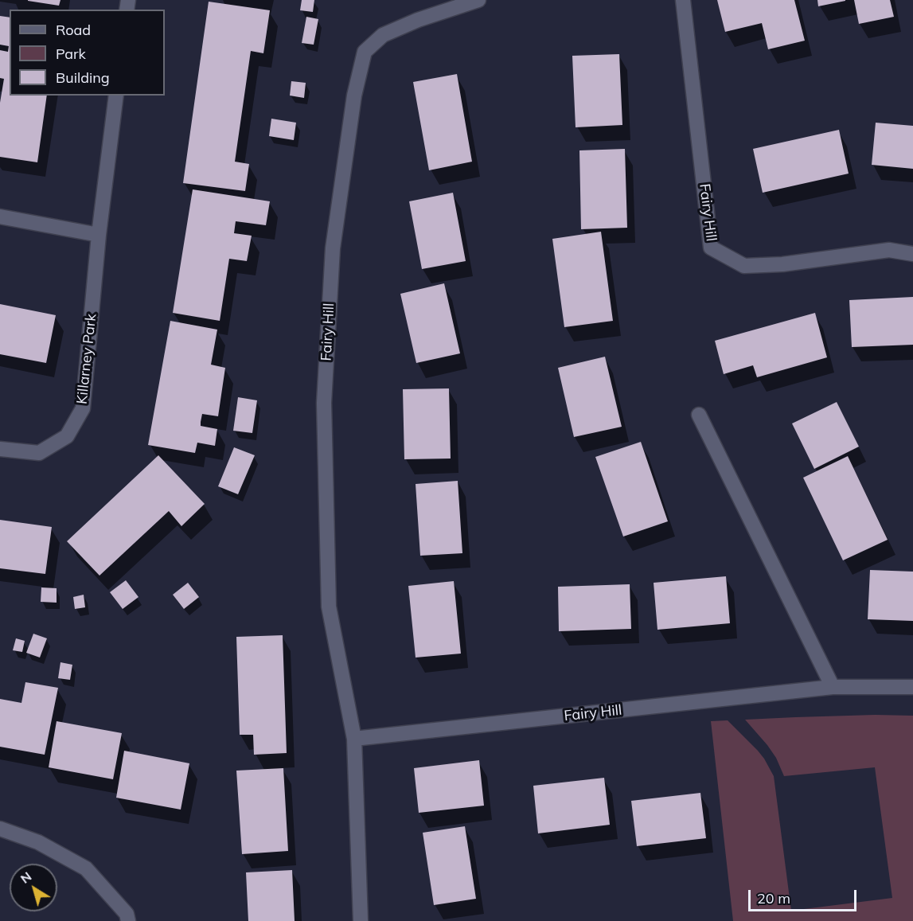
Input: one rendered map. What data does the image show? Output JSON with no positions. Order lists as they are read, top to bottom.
{
  "streets": {
    "street": ["Fairy Hill", "Killarney Park"]
  },
  "legend": ["Road", "Park", "Building"],
  "scale_bar": "20 m",
  "north": "top left"
}
